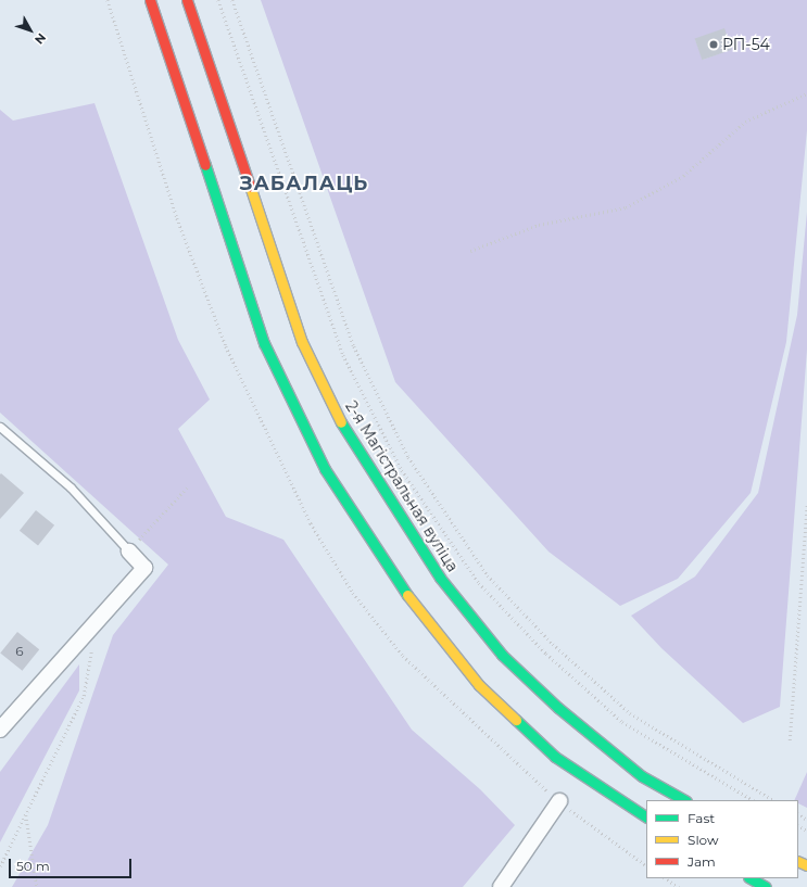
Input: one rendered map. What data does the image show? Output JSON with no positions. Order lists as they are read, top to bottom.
{
  "streets": {
    "main road": ["2-я Магістральная вуліца"]
  },
  "districts": ["ЗАБАЛАЦЬ"],
  "places": ["РП-54"],
  "house_numbers": ["6"],
  "legend": ["Fast", "Slow", "Jam"],
  "scale_bar": "50 m",
  "north": "bottom right"
}
